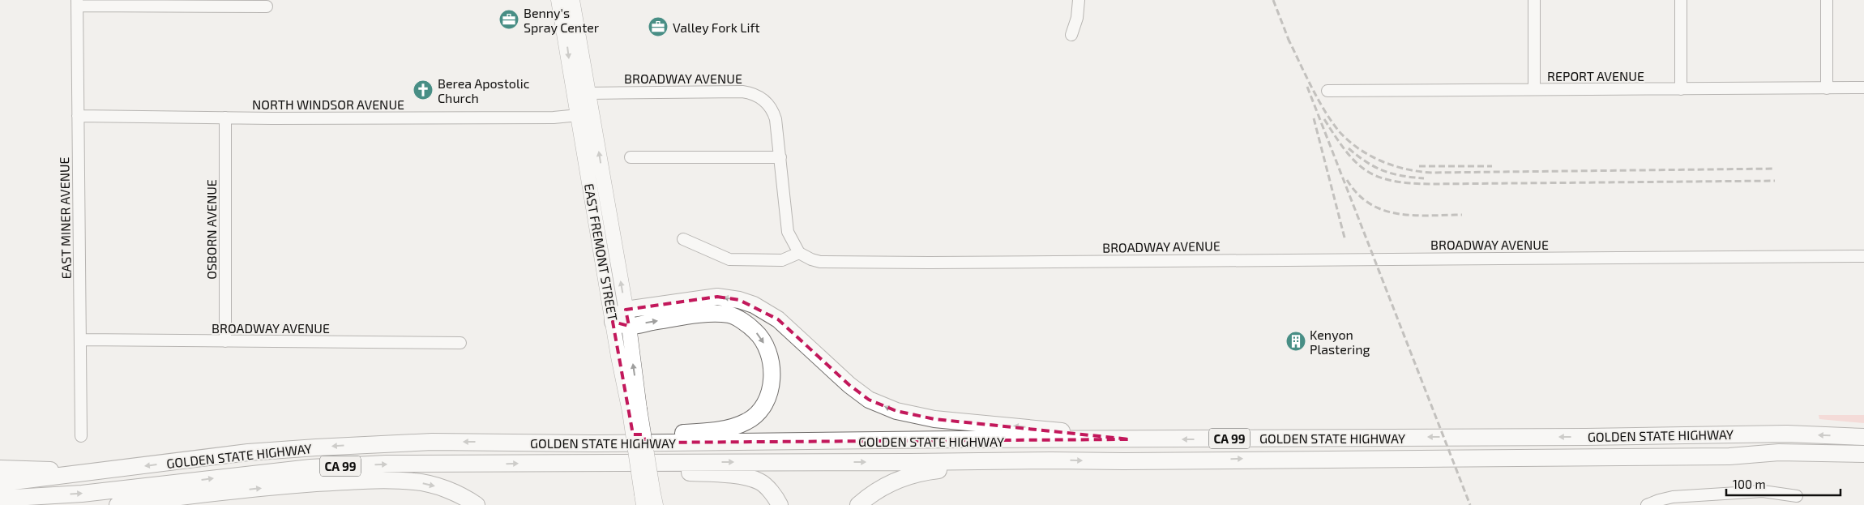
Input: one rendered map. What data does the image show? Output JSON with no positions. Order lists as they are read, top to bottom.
{
  "streets": {
    "highway": ["GOLDEN STATE HIGHWAY", "CA 99"],
    "main road": ["EAST FREMONT STREET"],
    "street": [
      "REPORT AVENUE",
      "BROADWAY AVENUE",
      "NORTH WINDSOR AVENUE",
      "EAST MINER AVENUE",
      "OSBORN AVENUE"
    ]
  },
  "crossings": [
    ["BROADWAY AVENUE", "EAST MINER AVENUE"],
    ["BROADWAY AVENUE", "OSBORN AVENUE"],
    ["BROADWAY AVENUE", "EAST FREMONT STREET"],
    ["NORTH WINDSOR AVENUE", "EAST MINER AVENUE"],
    ["NORTH WINDSOR AVENUE", "OSBORN AVENUE"],
    ["NORTH WINDSOR AVENUE", "EAST FREMONT STREET"]
  ],
  "places": {
    "office": ["Benny's Spray Center", "Valley Fork Lift"],
    "church": ["Berea Apostolic Church"],
    "building": ["Kenyon Plastering"]
  },
  "scale_bar": "100 m"
}
